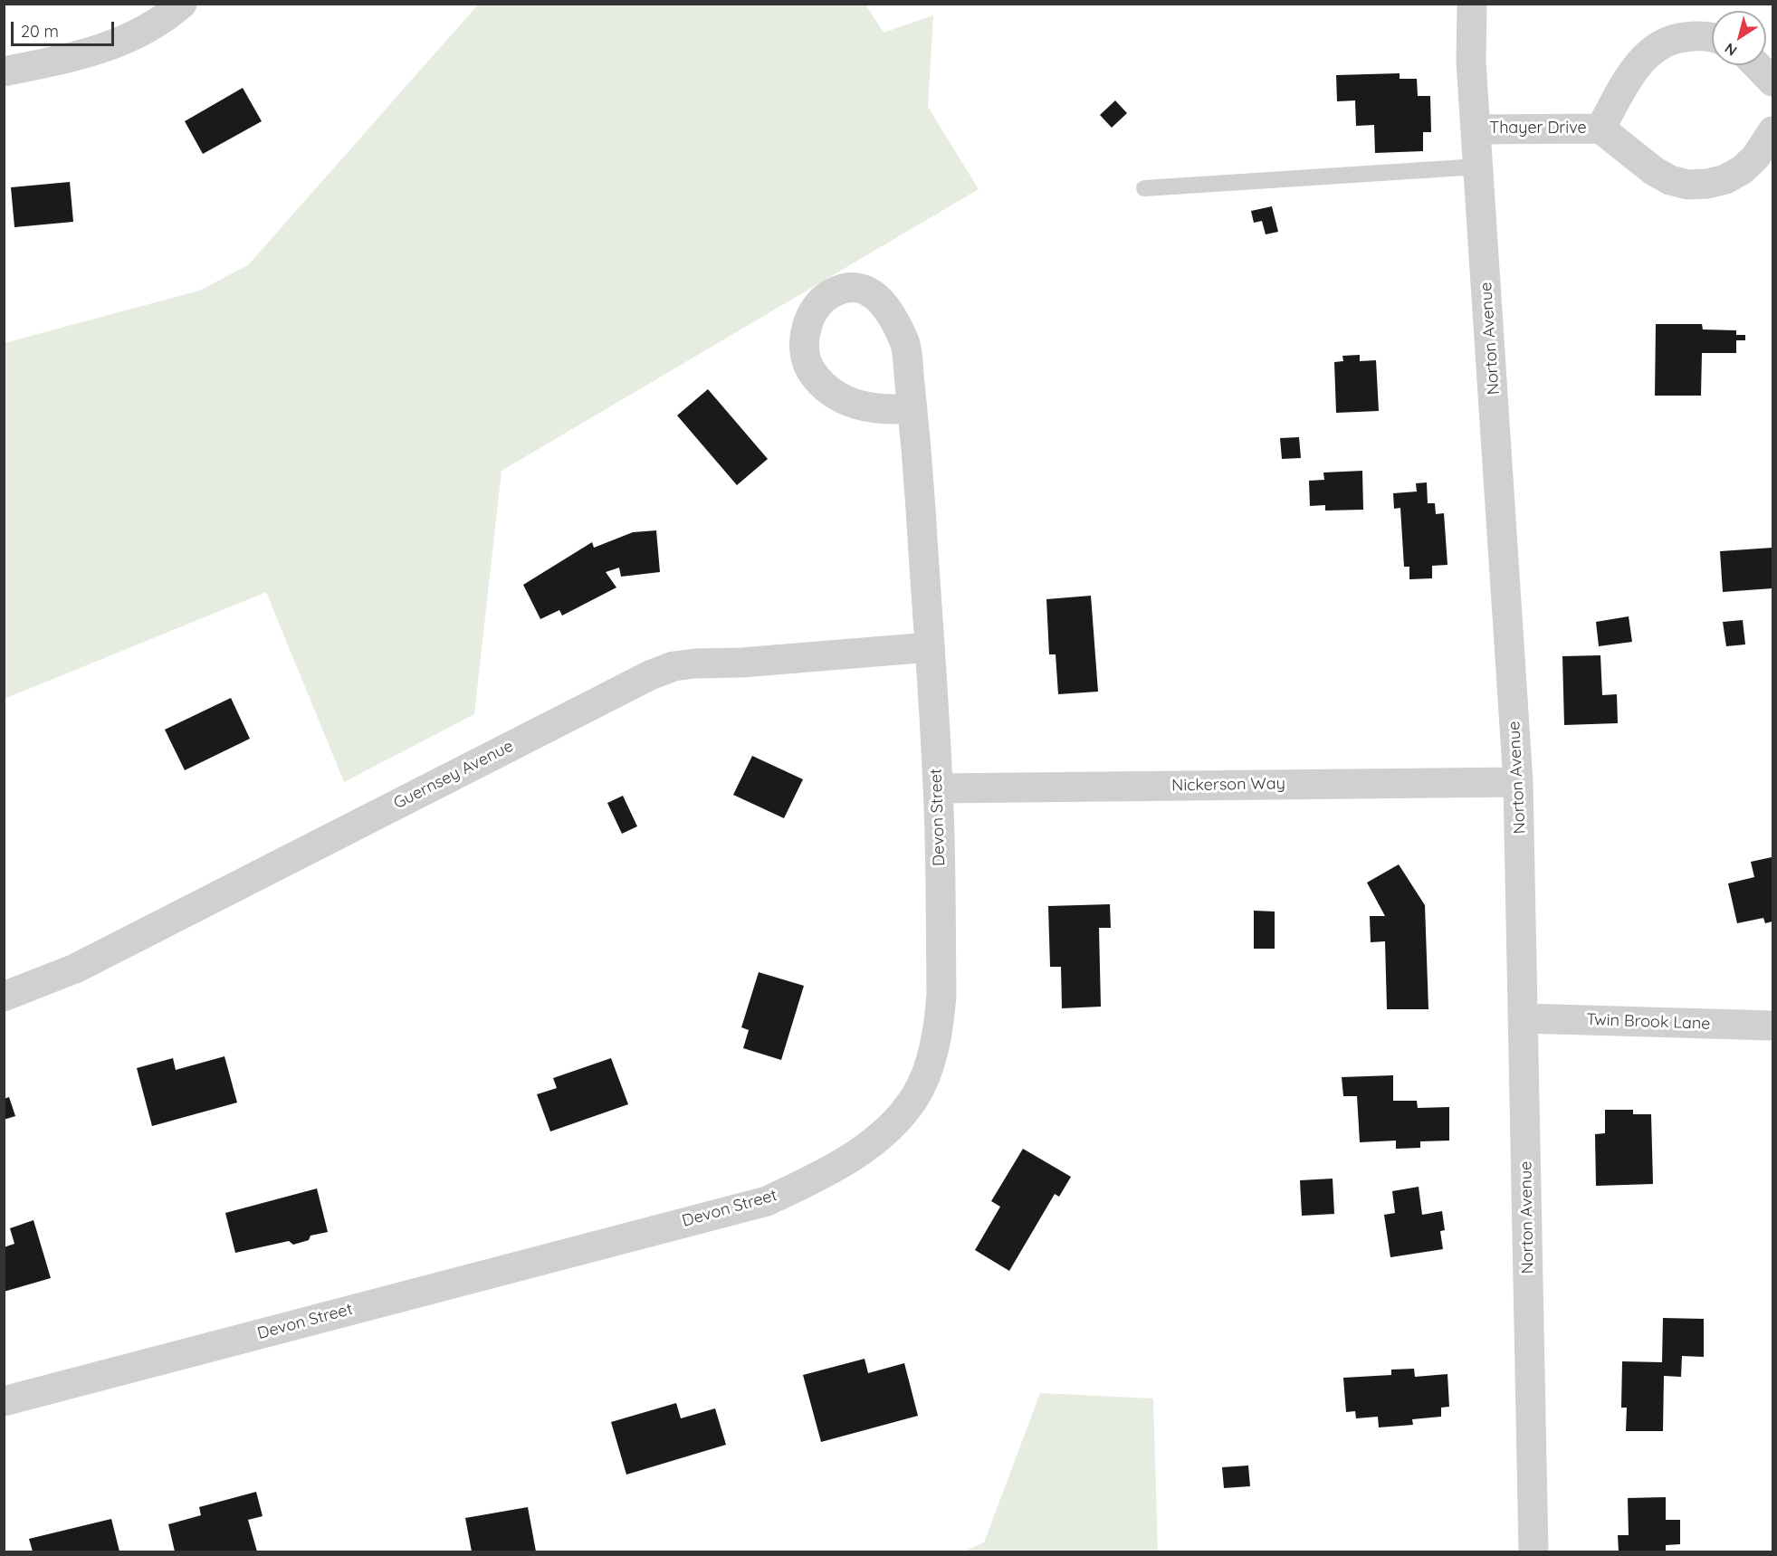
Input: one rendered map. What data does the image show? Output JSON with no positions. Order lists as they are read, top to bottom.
{
  "streets": {
    "street": [
      "Thayer Drive",
      "Norton Avenue",
      "Guernsey Avenue",
      "Nickerson Way",
      "Devon Street",
      "Twin Brook Lane"
    ]
  },
  "crossings": [
    ["Thayer Drive", "Norton Avenue"],
    ["Norton Avenue", "Nickerson Way"],
    ["Norton Avenue", "Twin Brook Lane"],
    ["Guernsey Avenue", "Devon Street"],
    ["Nickerson Way", "Devon Street"]
  ],
  "scale_bar": "20 m",
  "north": "bottom left"
}
